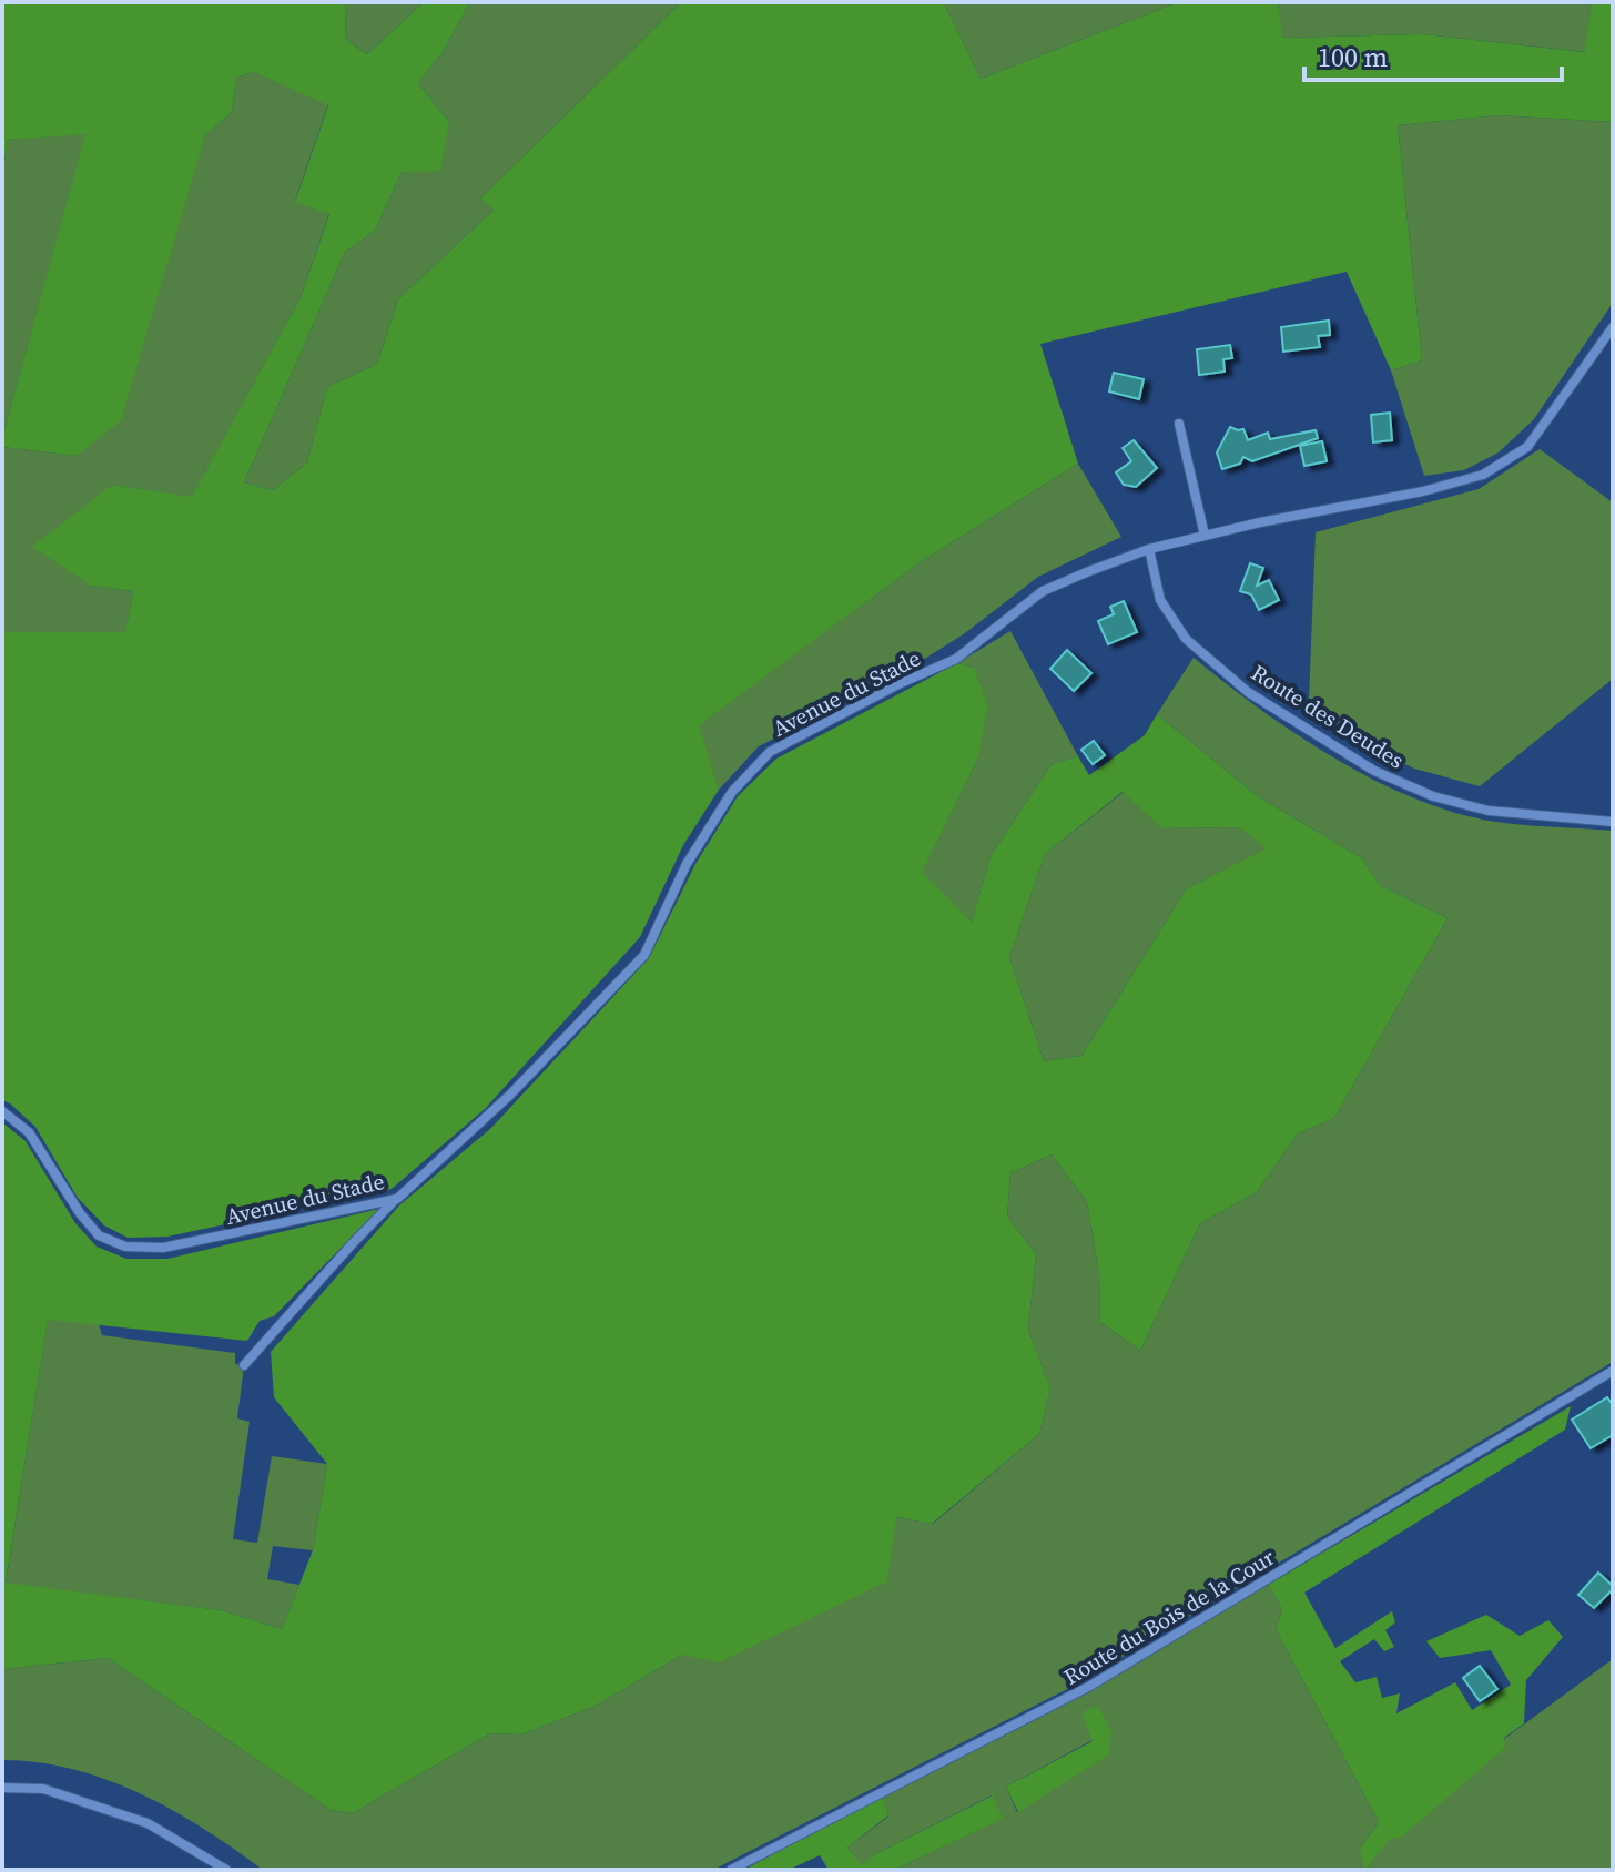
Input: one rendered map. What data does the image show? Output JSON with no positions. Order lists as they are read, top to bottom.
{
  "streets": {
    "street": ["Avenue du Stade", "Route des Deudes", "Route du Bois de la Cour"]
  },
  "crossings": [
    ["Avenue du Stade", "Route des Deudes"]
  ],
  "scale_bar": "100 m"
}
